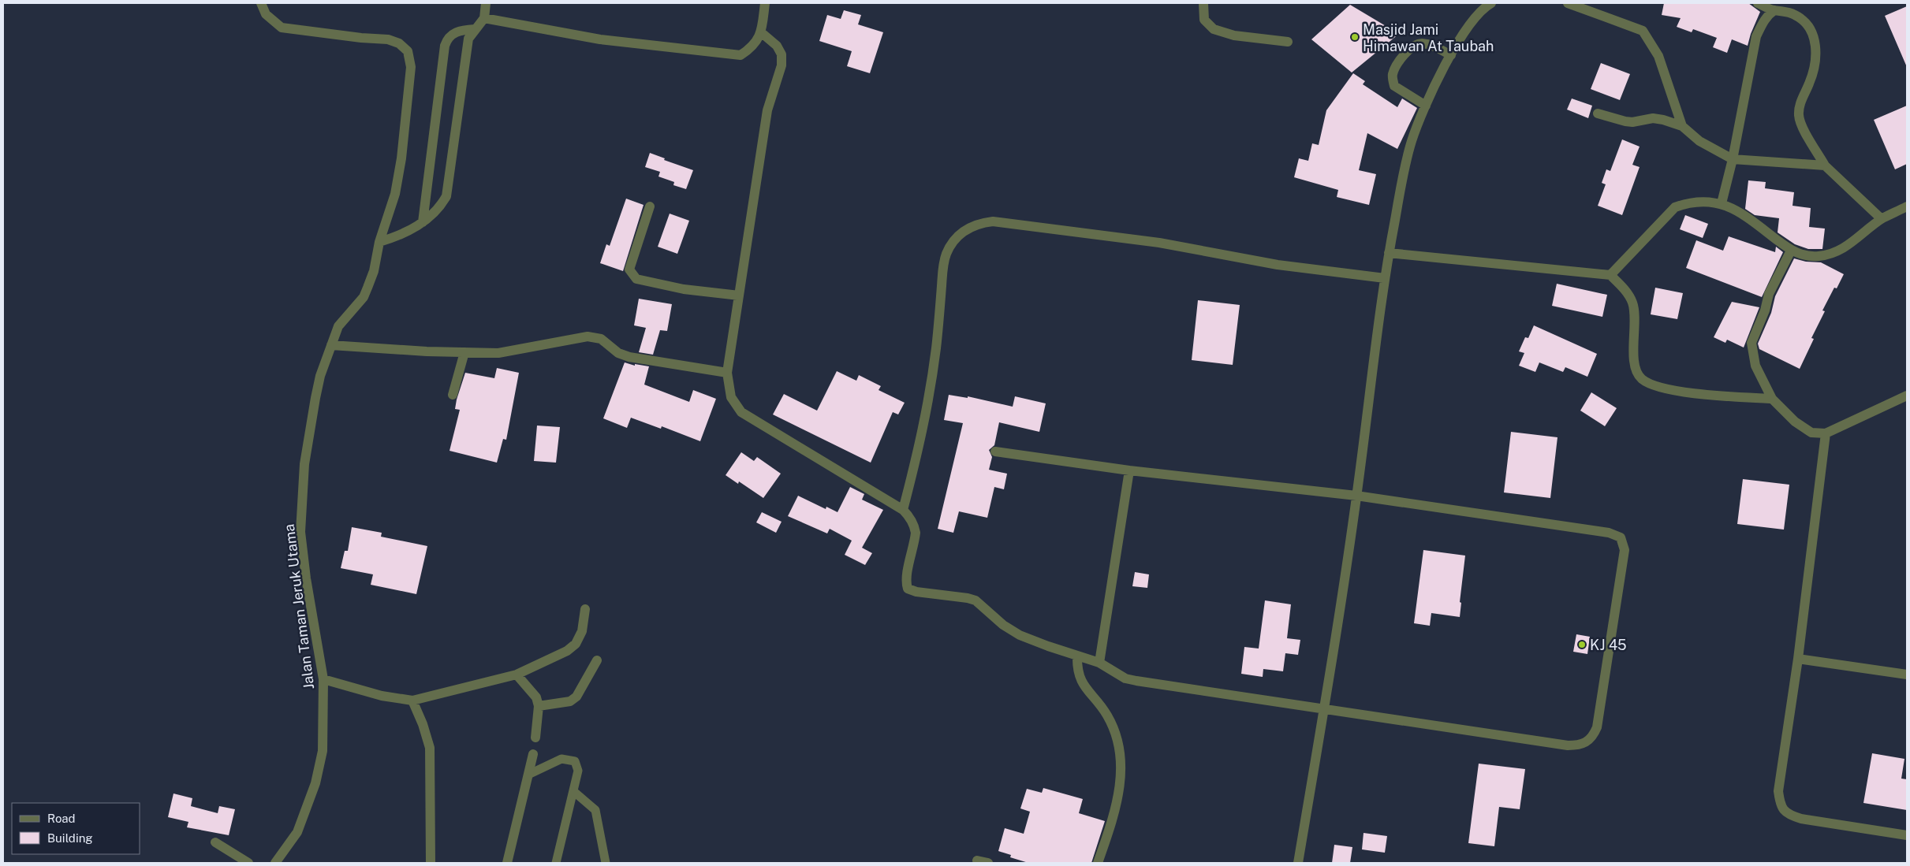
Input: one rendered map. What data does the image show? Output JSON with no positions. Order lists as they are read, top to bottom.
{
  "streets": {
    "street": ["Jalan Taman Jeruk Utama"]
  },
  "places": ["Masjid Jami Himawan At Taubah", "KJ 45"],
  "legend": ["Road", "Building"]
}
